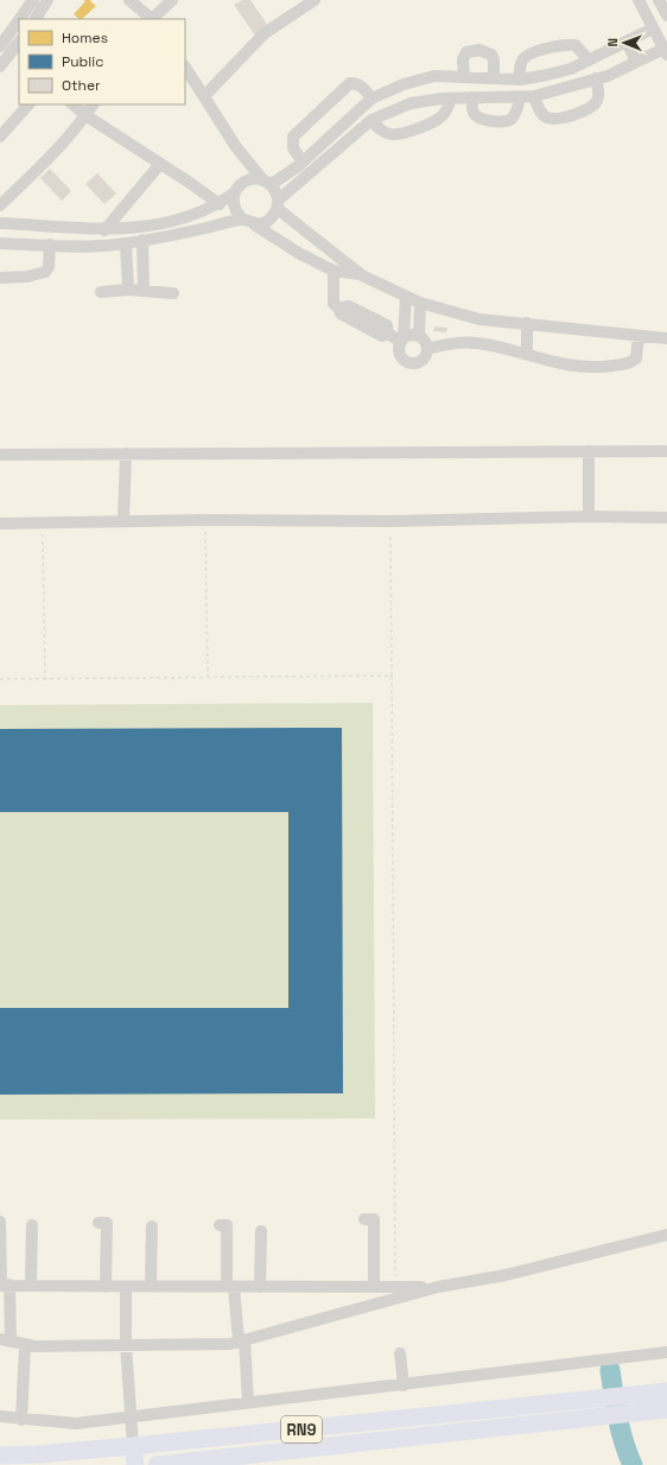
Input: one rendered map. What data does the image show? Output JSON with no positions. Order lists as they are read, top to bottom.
{
  "streets": {
    "highway": ["RN9"]
  },
  "legend": ["Homes", "Public", "Other"],
  "north": "left"
}
